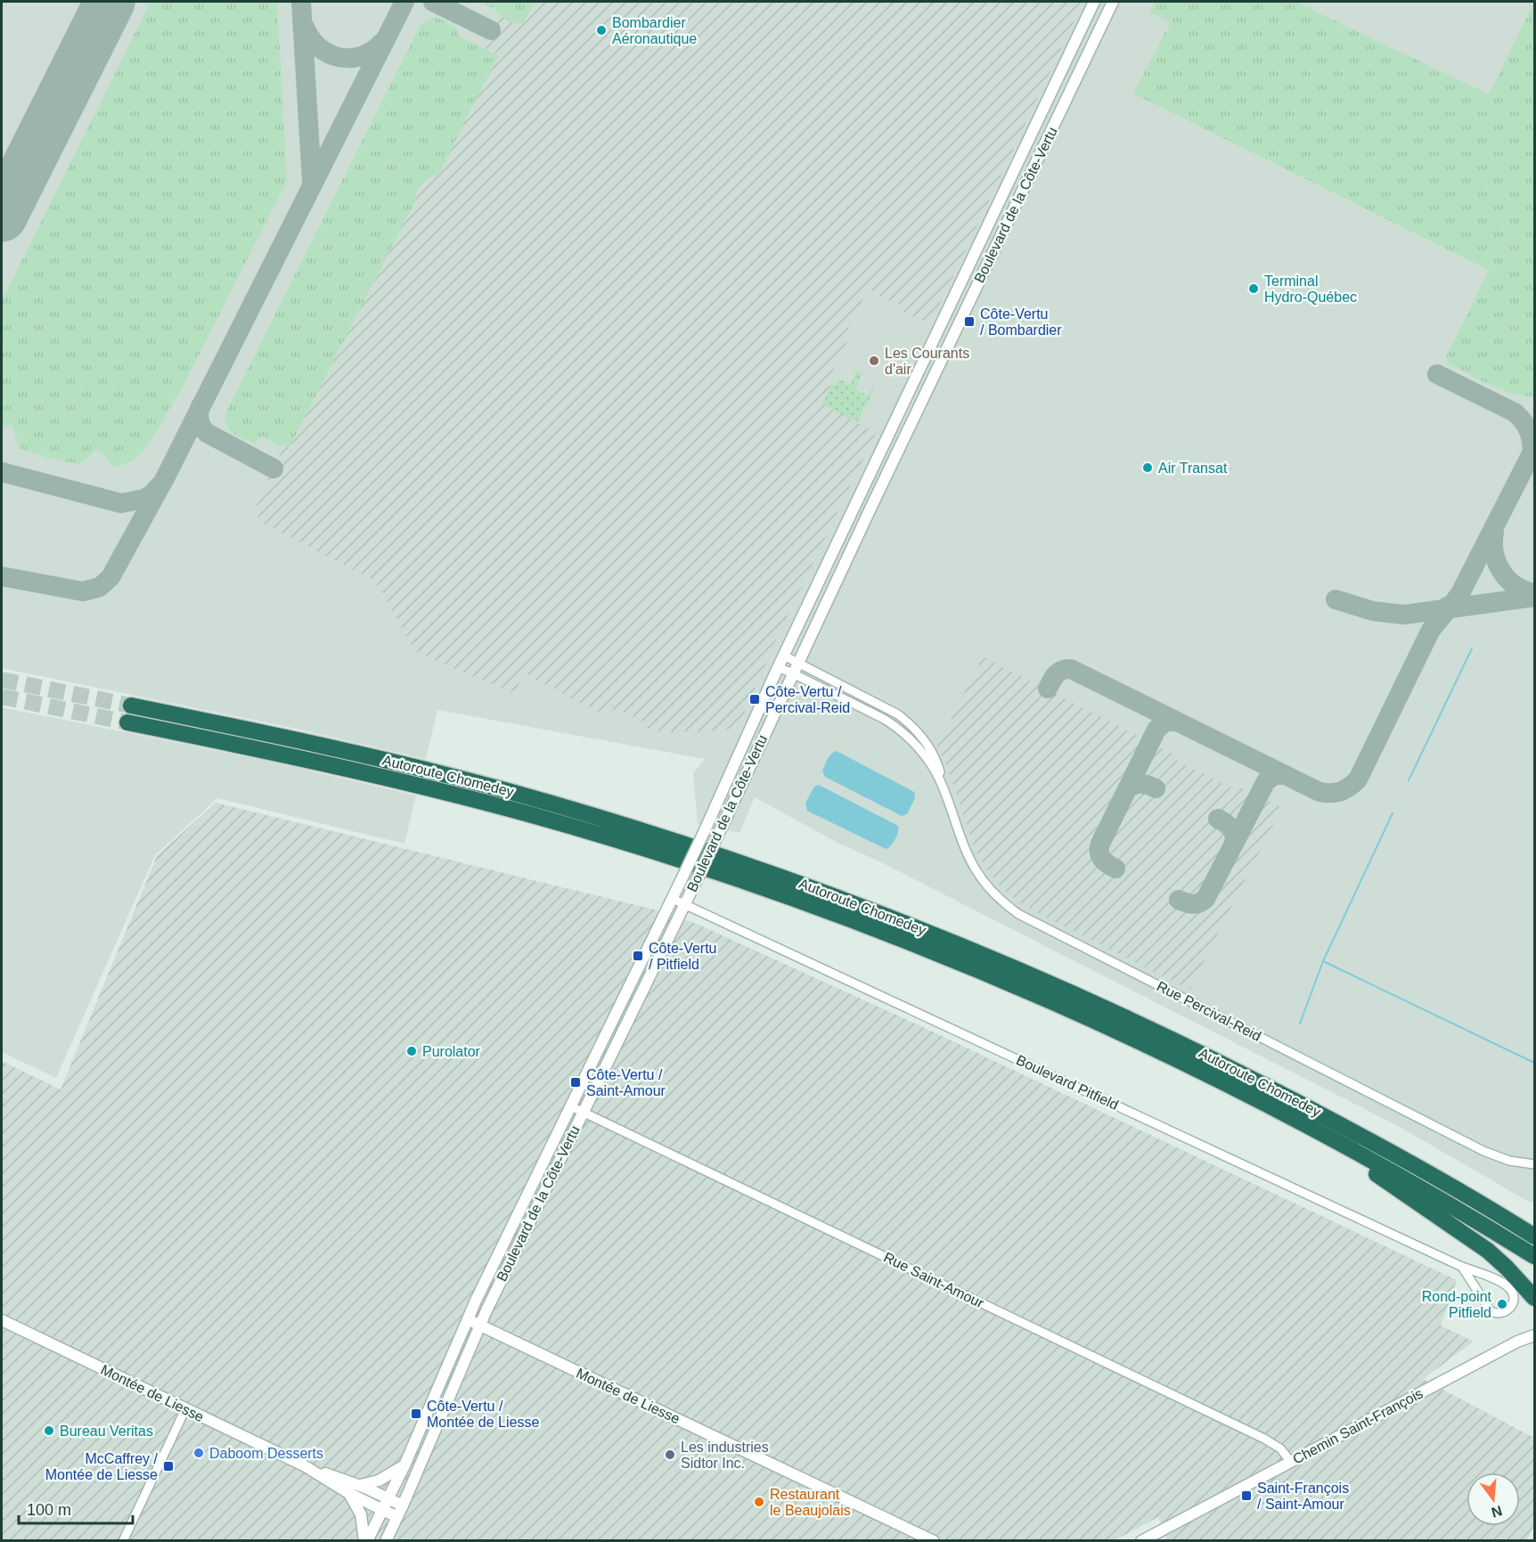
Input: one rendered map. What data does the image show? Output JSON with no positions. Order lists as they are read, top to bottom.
{
  "streets": {
    "highway": ["Autoroute Chomedey"],
    "street": [
      "Boulevard de la Côte-Vertu",
      "Rue Percival-Reid",
      "Boulevard Pitfield",
      "Rue Saint-Amour",
      "Montée de Liesse",
      "Chemin Saint-François"
    ]
  },
  "crossings": [
    ["Boulevard de la Côte-Vertu", "Rue Percival-Reid"],
    ["Boulevard de la Côte-Vertu", "Boulevard Pitfield"],
    ["Boulevard de la Côte-Vertu", "Rue Saint-Amour"],
    ["Boulevard de la Côte-Vertu", "Montée de Liesse"],
    ["Rue Saint-Amour", "Chemin Saint-François"]
  ],
  "places": {
    "other": [
      "Bombardier Aéronautique",
      "Terminal Hydro-Québec",
      "Les Courants d'air",
      "Air Transat",
      "Purolator",
      "Rond-point Pitfield",
      "Bureau Veritas",
      "Daboom Desserts",
      "Les industries Sidtor Inc.",
      "Restaurant le Beaujolais"
    ],
    "transit": [
      "Côte-Vertu / Bombardier",
      "Côte-Vertu / Percival-Reid",
      "Côte-Vertu / Pitfield",
      "Côte-Vertu / Saint-Amour",
      "Côte-Vertu / Montée de Liesse",
      "McCaffrey / Montée de Liesse",
      "Saint-François / Saint-Amour"
    ]
  },
  "scale_bar": "100 m",
  "north": "bottom"
}
